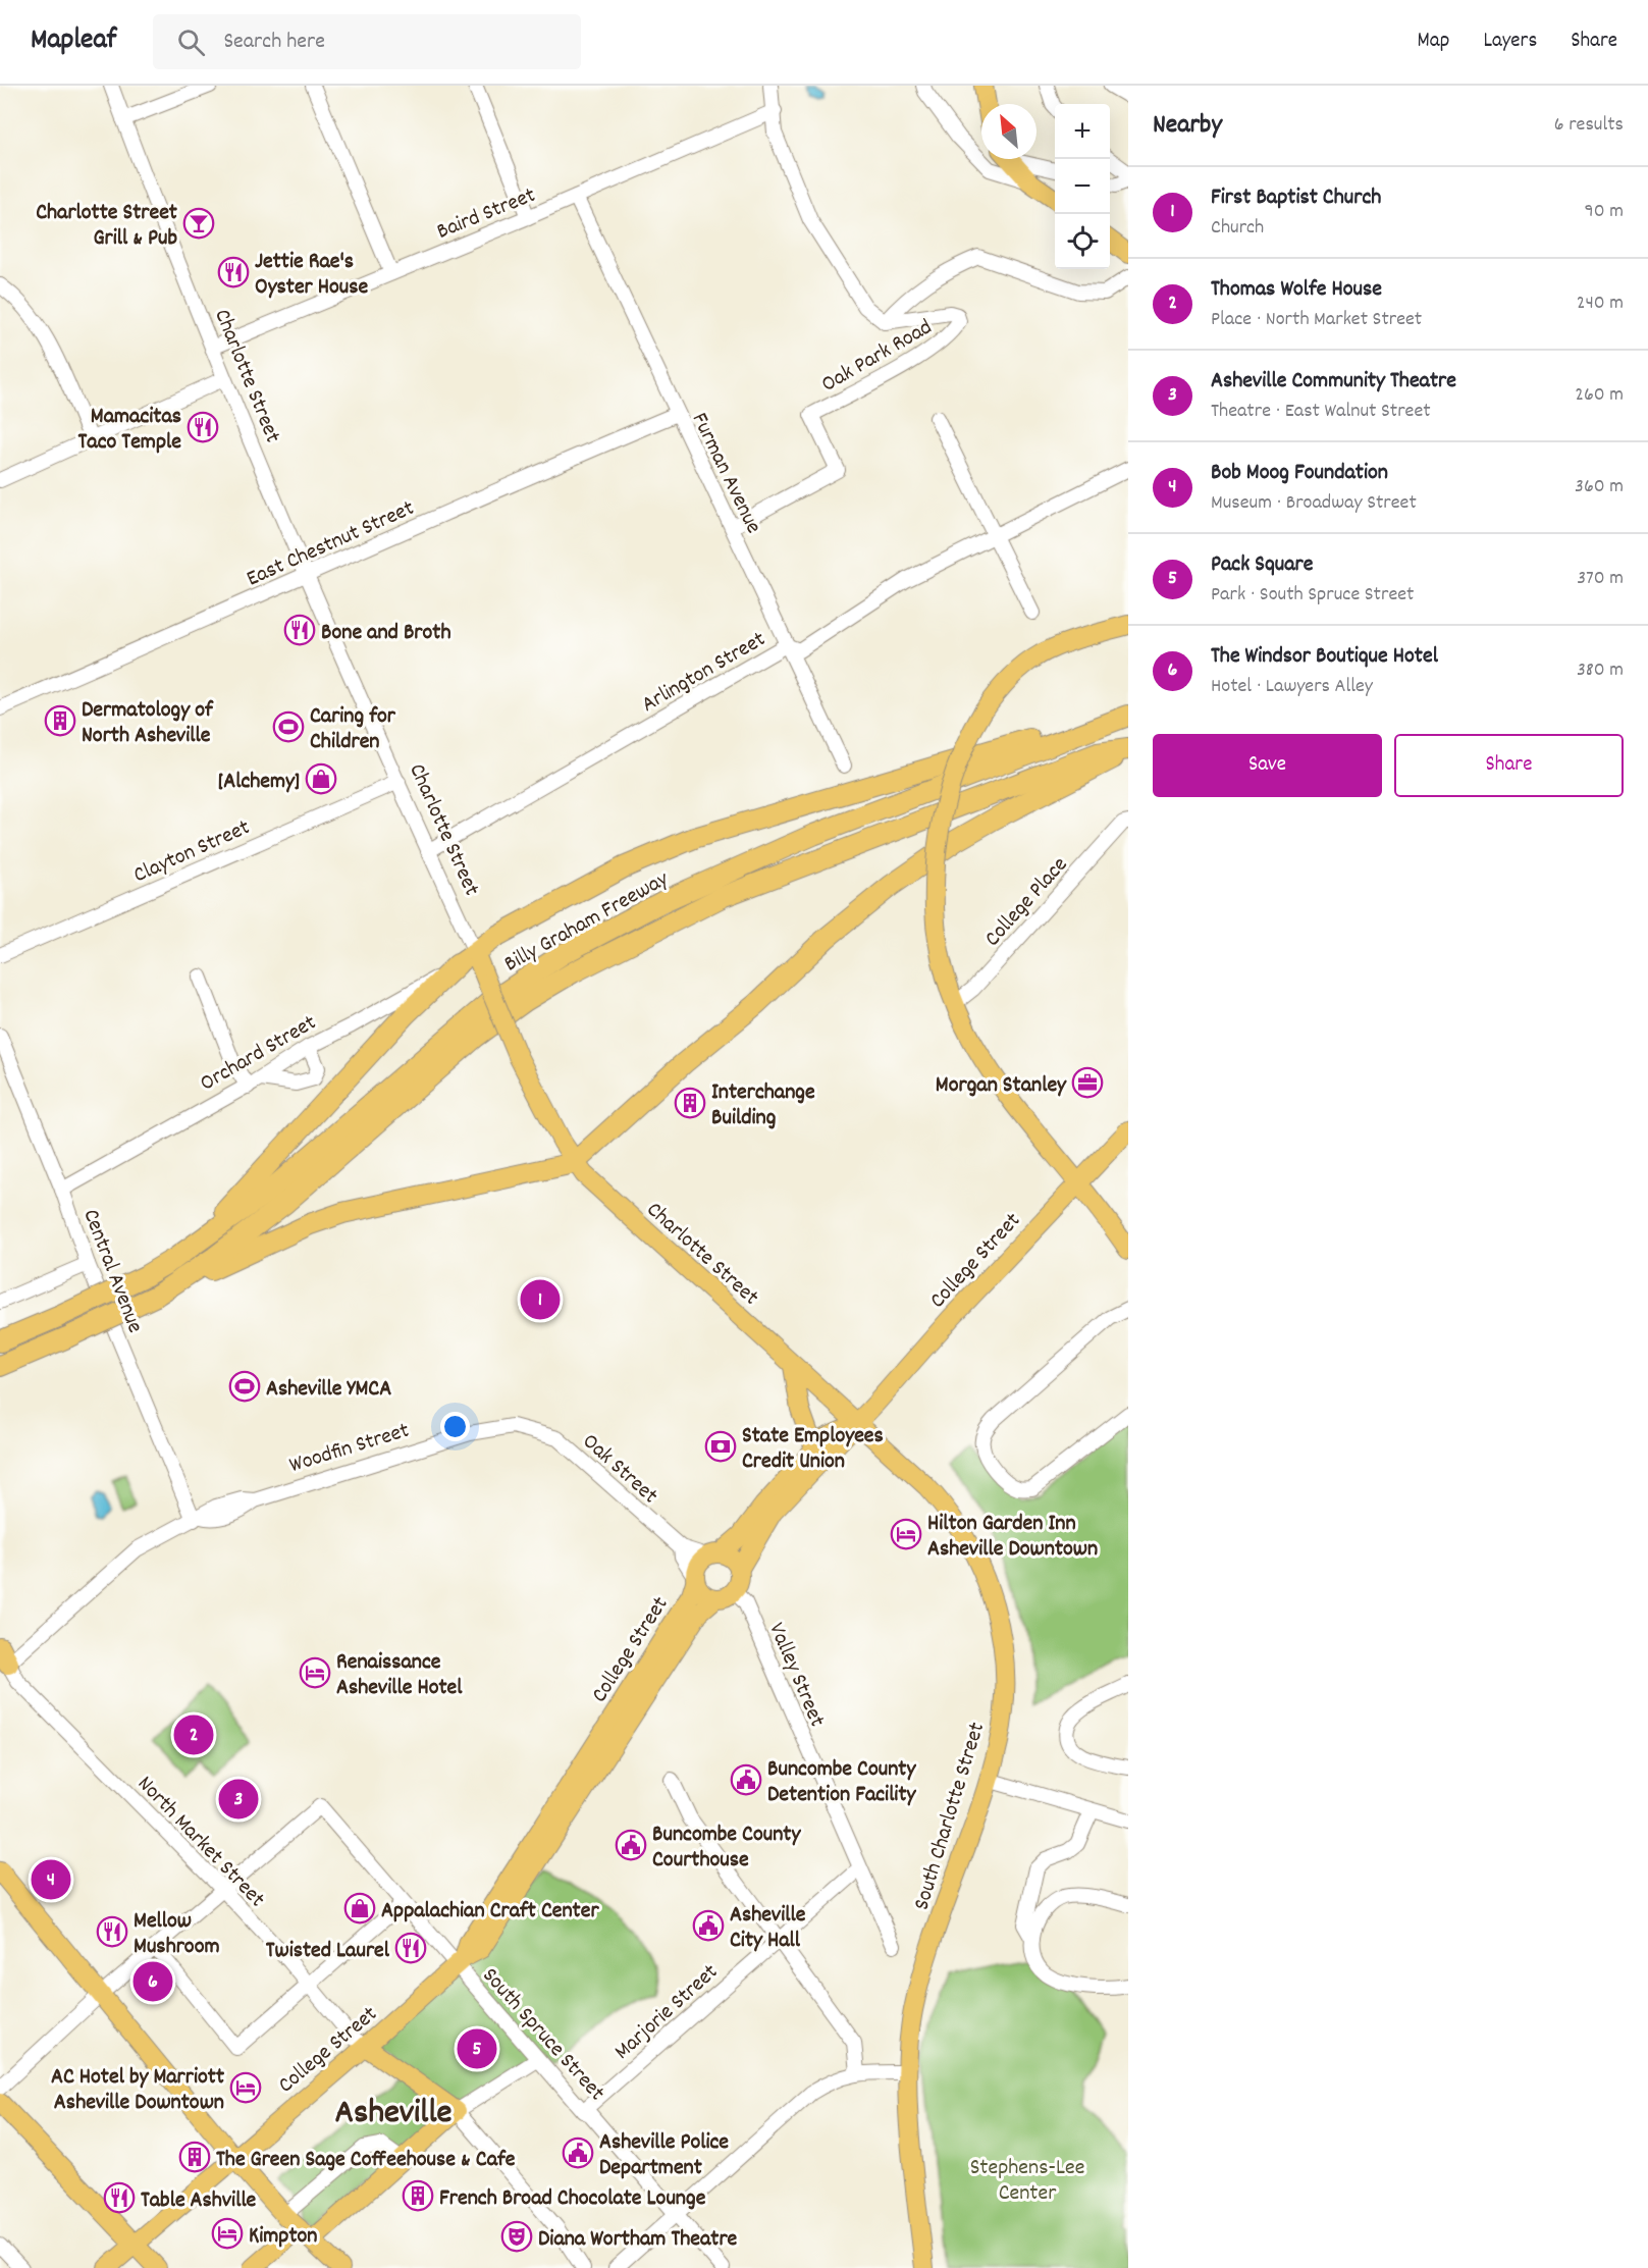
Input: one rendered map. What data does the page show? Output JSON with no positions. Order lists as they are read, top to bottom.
{
  "streets": {
    "highway": ["Billy Graham Freeway"],
    "main road": [
      "Charlotte Street",
      "Orchard Street",
      "College Street",
      "South Charlotte Street"
    ],
    "street": [
      "Baird Street",
      "Oak Park Road",
      "Furman Avenue",
      "East Chestnut Street",
      "Arlington Street",
      "Clayton Street",
      "College Place",
      "Central Avenue",
      "Woodfin Street",
      "Oak Street",
      "Valley Street",
      "North Market Street",
      "Marjorie Street",
      "South Spruce Street"
    ]
  },
  "crossings": [
    ["Baird Street", "Oak Park Road"],
    ["Baird Street", "Charlotte Street"],
    ["Baird Street", "Furman Avenue"],
    ["Oak Park Road", "Furman Avenue"],
    ["Charlotte Street", "East Chestnut Street"],
    ["Charlotte Street", "Arlington Street"],
    ["Charlotte Street", "Clayton Street"],
    ["Charlotte Street", "Orchard Street"],
    ["Charlotte Street", "College Street"],
    ["Charlotte Street", "South Charlotte Street"],
    ["Furman Avenue", "East Chestnut Street"],
    ["Furman Avenue", "Arlington Street"],
    ["Orchard Street", "Central Avenue"],
    ["College Street", "Oak Street"],
    ["College Street", "Valley Street"],
    ["College Street", "South Charlotte Street"],
    ["College Street", "North Market Street"],
    ["College Street", "South Spruce Street"],
    ["Central Avenue", "Woodfin Street"],
    ["Woodfin Street", "Oak Street"],
    ["Woodfin Street", "North Market Street"],
    ["Oak Street", "Valley Street"],
    ["Valley Street", "Marjorie Street"],
    ["North Market Street", "South Spruce Street"],
    ["Marjorie Street", "South Spruce Street"]
  ],
  "districts": ["Asheville"],
  "parks": ["Stephens-Lee Center"],
  "places": {
    "bar": ["Charlotte Street Grill & Pub"],
    "restaurant": [
      "Jettie Rae's Oyster House",
      "Mamacitas Taco Temple",
      "Bone and Broth",
      "Mellow Mushroom",
      "Twisted Laurel",
      "Table Ashville"
    ],
    "building": [
      "Dermatology of North Asheville",
      "Interchange Building",
      "The Green Sage Coffeehouse & Cafe",
      "French Broad Chocolate Lounge"
    ],
    "sports": ["Caring for Children", "Asheville YMCA"],
    "shop": ["[Alchemy]", "Appalachian Craft Center"],
    "office": ["Morgan Stanley"],
    "bank": ["State Employees Credit Union"],
    "hotel": [
      "Hilton Garden Inn Asheville Downtown",
      "Renaissance Asheville Hotel",
      "AC Hotel by Marriott Asheville Downtown",
      "Kimpton"
    ],
    "public building": [
      "Buncombe County Detention Facility",
      "Buncombe County Courthouse",
      "Asheville City Hall",
      "Asheville Police Department"
    ],
    "theatre": ["Diana Wortham Theatre"]
  },
  "north": "top left",
  "page": {
    "header": "Mapleaf",
    "search": "Search here",
    "nav": ["Map", "Layers", "Share"],
    "heading": ["Nearby", "6 results"],
    "map_buttons": ["+", "−"],
    "list": [
      {
        "mark": "1",
        "name": "First Baptist Church",
        "note": "Church",
        "value": "90 m"
      },
      {
        "mark": "2",
        "name": "Thomas Wolfe House",
        "note": "Place · North Market Street",
        "value": "240 m"
      },
      {
        "mark": "3",
        "name": "Asheville Community Theatre",
        "note": "Theatre · East Walnut Street",
        "value": "260 m"
      },
      {
        "mark": "4",
        "name": "Bob Moog Foundation",
        "note": "Museum · Broadway Street",
        "value": "360 m"
      },
      {
        "mark": "5",
        "name": "Pack Square",
        "note": "Park · South Spruce Street",
        "value": "370 m"
      },
      {
        "mark": "6",
        "name": "The Windsor Boutique Hotel",
        "note": "Hotel · Lawyers Alley",
        "value": "380 m"
      }
    ],
    "buttons": ["Save", "Share"],
    "pins": [
      "1",
      "2",
      "3",
      "4",
      "6",
      "5"
    ]
  }
}
